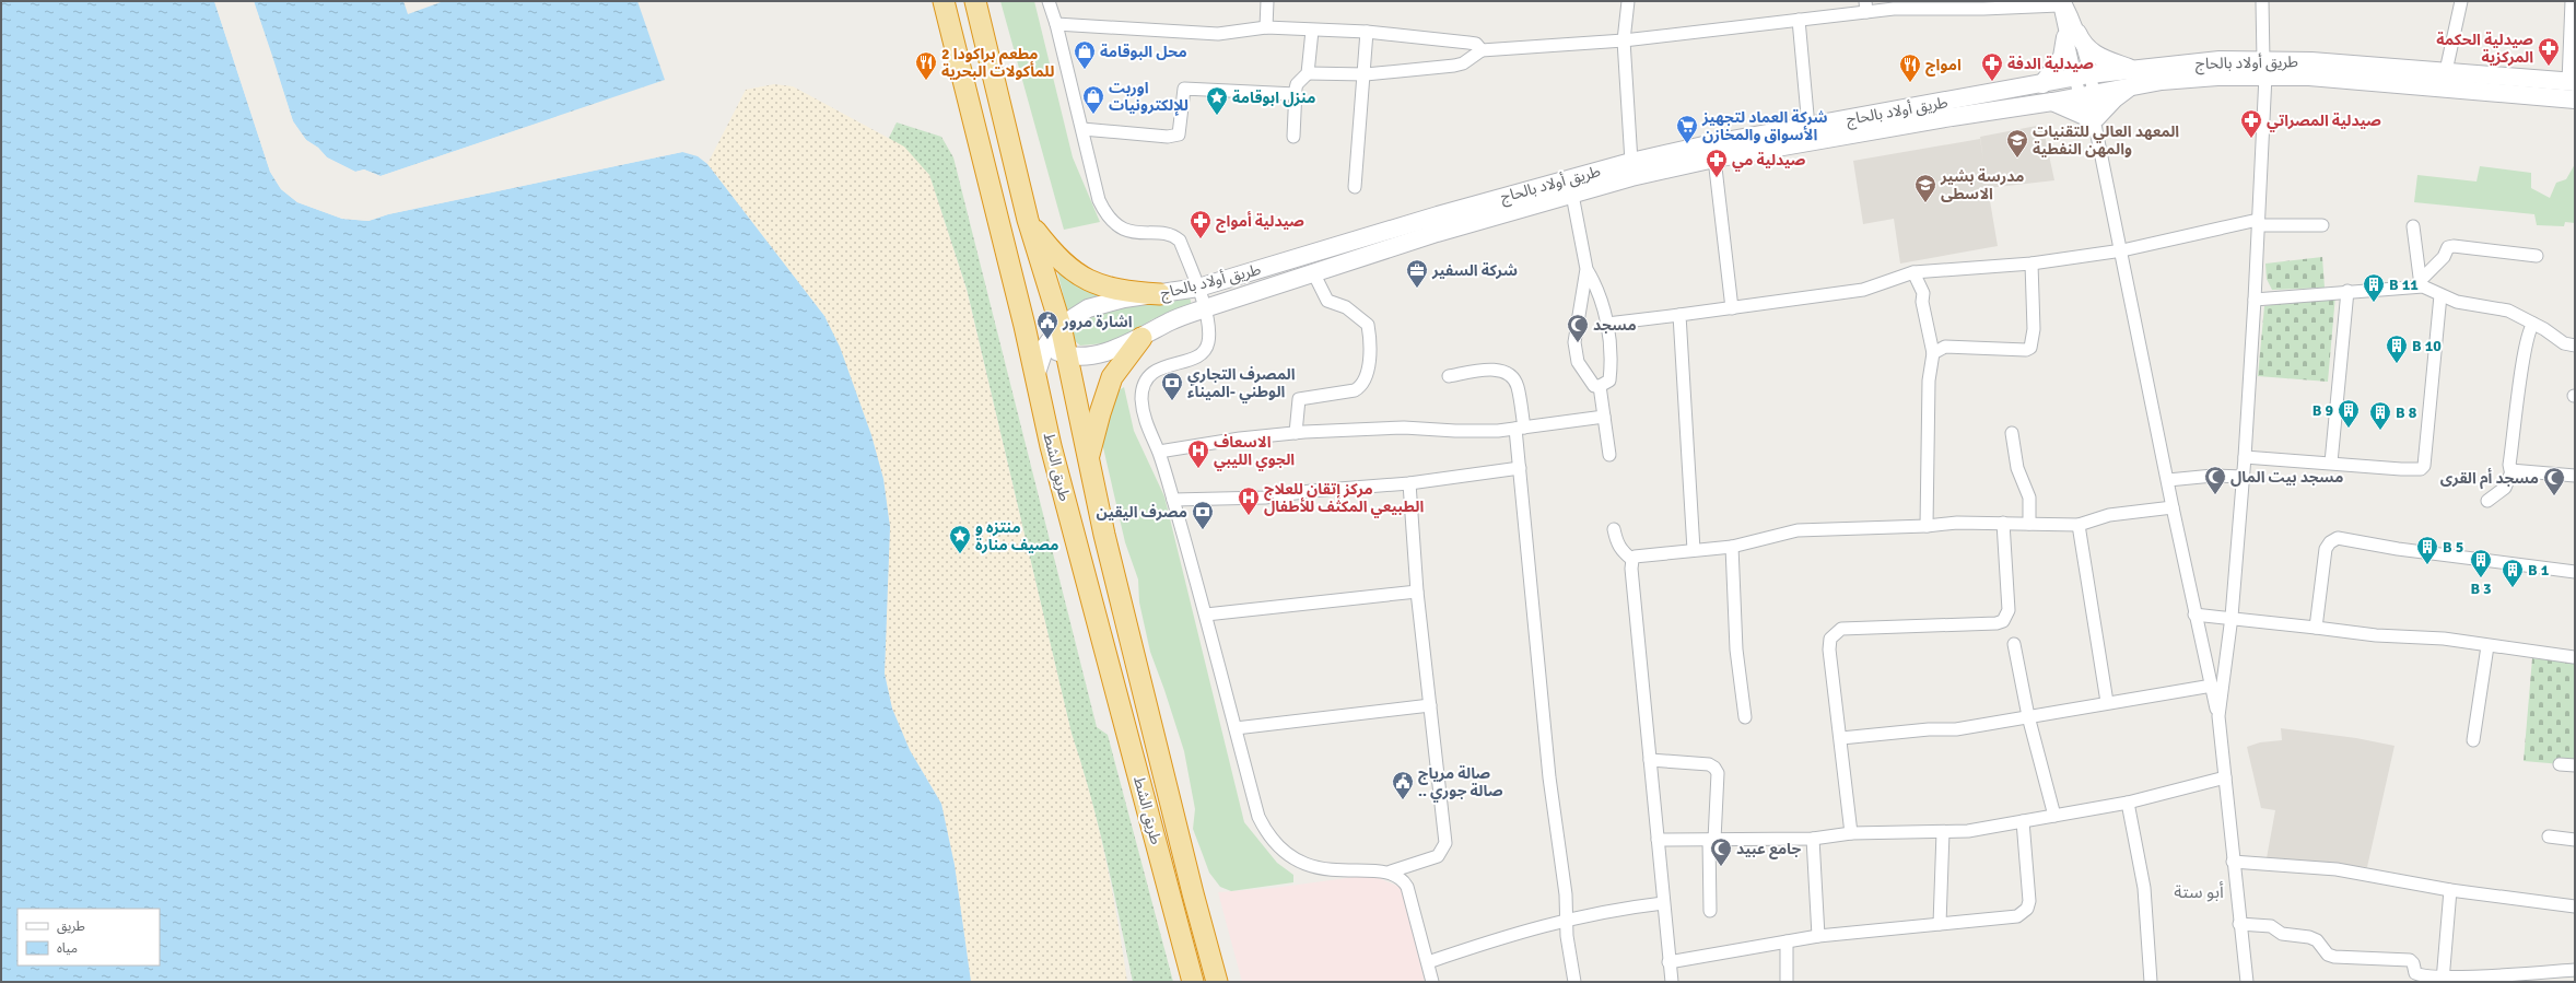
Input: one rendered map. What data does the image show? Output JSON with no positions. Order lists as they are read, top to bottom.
{
  "streets": {
    "highway": ["طريق الشط"],
    "main road": ["طريق أولاد بالحاج"]
  },
  "crossings": [
    ["طريق أولاد بالحاج", "طريق الشط"]
  ],
  "districts": ["أبو ستة"],
  "places": {
    "pharmacy": [
      "صيدلية الحكمة المركزية",
      "صيدلية الدفة",
      "صيدلية المصراتي",
      "صيدلية مي",
      "صيدلية أمواج"
    ],
    "shop": ["محل البوقامة", "اوربت للإلكترونيات"],
    "restaurant": ["مطعم براكودا 2 للمأكولات البحرية", "امواج"],
    "place": ["منزل ابوقامة", "منتزه و مصيف منارة"],
    "supermarket": ["شركة العماد لتجهيز الأسواق والمخازن"],
    "school or university": ["المعهد العالي للتقنيات والمهن النفطية", "مدرسة بشير الاسطى"],
    "office": ["شركة السفير"],
    "building": [
      "B 11",
      "B 10",
      "B 9",
      "B 8",
      "B 5",
      "B 3",
      "B 1"
    ],
    "public building": ["اشارة مرور", "صالة مرياج .. صالة جوري"],
    "mosque": [
      "مسجد",
      "مسجد بيت المال",
      "مسجد أم القرى",
      "جامع عبيد"
    ],
    "bank": ["المصرف التجاري الوطني -الميناء", "مصرف اليقين"],
    "hospital": ["الاسعاف الجوي الليبي", "مركز إتقان للعلاج الطبيعي المكثف للأطفال"]
  },
  "legend": ["طريق", "مياه"]
}
